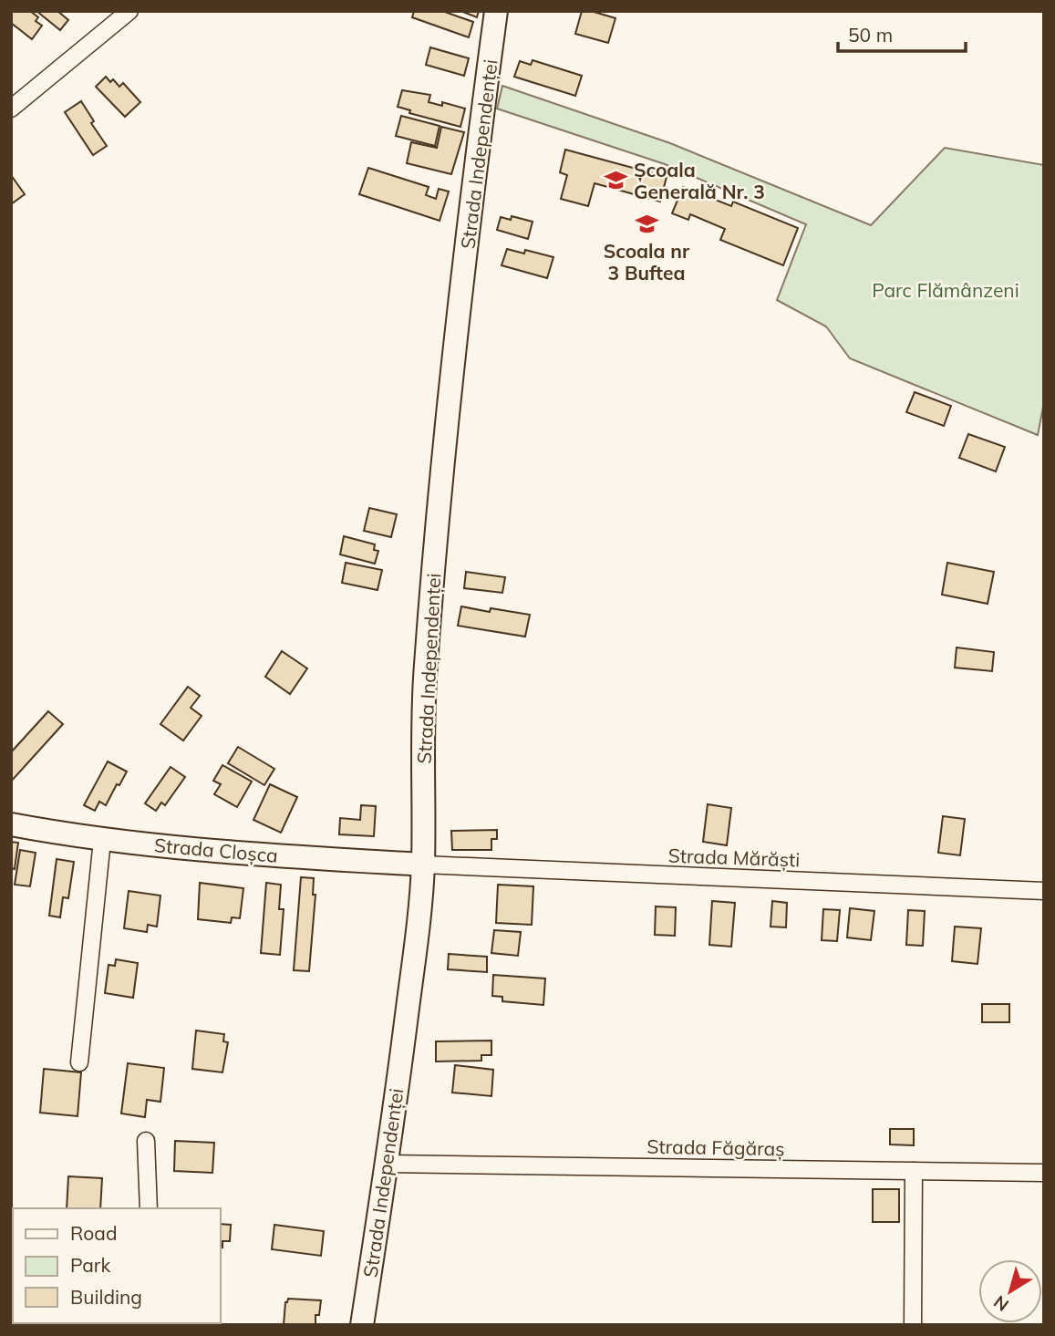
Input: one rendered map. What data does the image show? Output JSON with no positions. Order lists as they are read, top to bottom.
{
  "streets": {
    "street": [
      "Strada Independenței",
      "Strada Cloșca",
      "Strada Mărăști",
      "Strada Făgăraș"
    ]
  },
  "crossings": [
    ["Strada Independenței", "Strada Cloșca"],
    ["Strada Independenței", "Strada Mărăști"],
    ["Strada Independenței", "Strada Făgăraș"],
    ["Strada Cloșca", "Strada Mărăști"]
  ],
  "parks": ["Parc Flămânzeni"],
  "places": {
    "school or university": ["Școala Generală Nr. 3", "Scoala nr 3 Buftea"]
  },
  "legend": ["Road", "Park", "Building"],
  "scale_bar": "50 m",
  "north": "bottom left"
}
